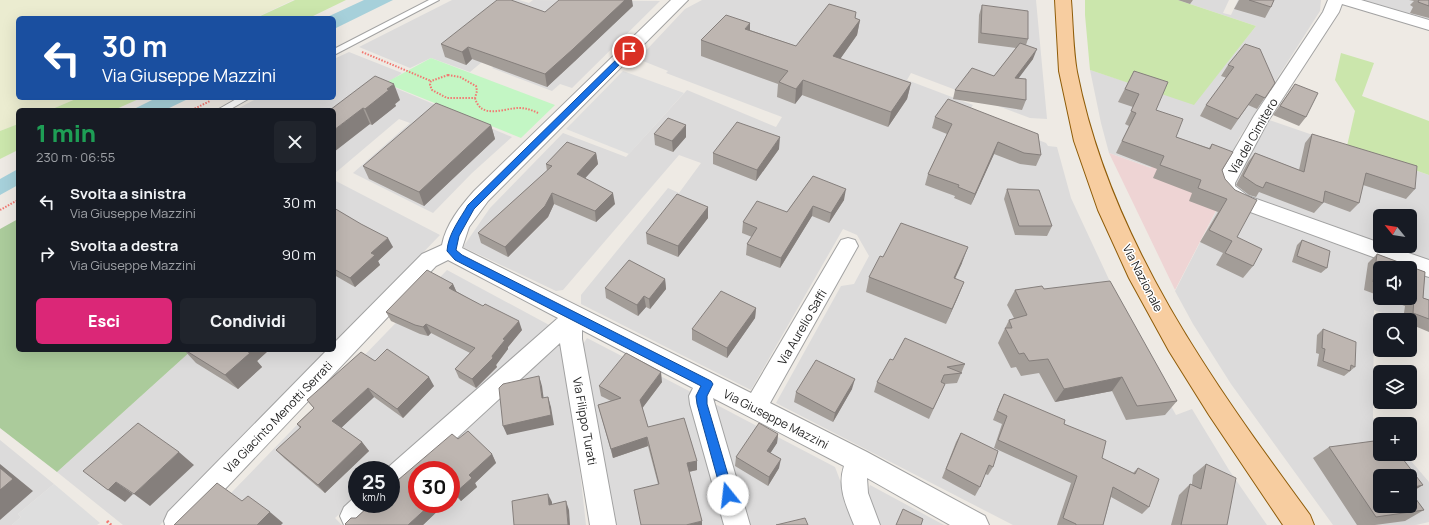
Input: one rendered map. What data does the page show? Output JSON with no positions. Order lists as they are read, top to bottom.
{
  "streets": {
    "main road": ["Via Nazionale"],
    "street": [
      "Via del Cimitero",
      "Via Aurelio Saffi",
      "Via Giacinto Menotti Serrati",
      "Via Giuseppe Mazzini",
      "Via Filippo Turati"
    ]
  },
  "crossings": [
    ["Via Aurelio Saffi", "Via Giuseppe Mazzini"],
    ["Via Giacinto Menotti Serrati", "Via Giuseppe Mazzini"],
    ["Via Giuseppe Mazzini", "Via Filippo Turati"]
  ],
  "north": "top left",
  "page": {
    "turn": ["30 m", "Via Giuseppe Mazzini"],
    "heading": ["1 min", "230 m · 06:55"],
    "list": [
      {
        "name": "Svolta a sinistra",
        "note": "Via Giuseppe Mazzini",
        "value": "30 m"
      },
      {
        "name": "Svolta a destra",
        "note": "Via Giuseppe Mazzini",
        "value": "90 m"
      }
    ],
    "map_buttons": ["+", "−"],
    "buttons": ["Esci", "Condividi"],
    "speed": "25 km/h",
    "limit": "30"
  }
}
